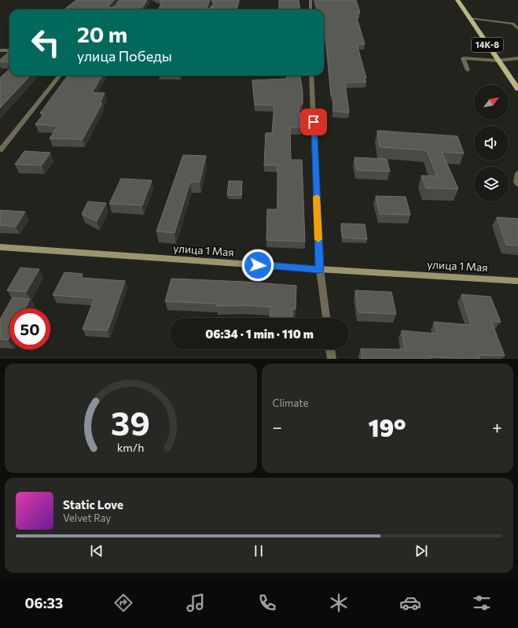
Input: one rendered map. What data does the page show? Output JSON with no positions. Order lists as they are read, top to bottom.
{
  "streets": {
    "main road": ["14К-8", "улица 1 Мая"]
  },
  "north": "top right",
  "page": {
    "turn": ["20 m", "улица Победы"],
    "limit": "50",
    "trip": "06:34 · 1 min · 110 m",
    "tile": "Climate",
    "heat": ["−", "19°", "+"],
    "song": ["Static Love", "Velvet Ray"],
    "tabs": "06:33",
    "gauge": ["39", "km/h"]
  }
}
